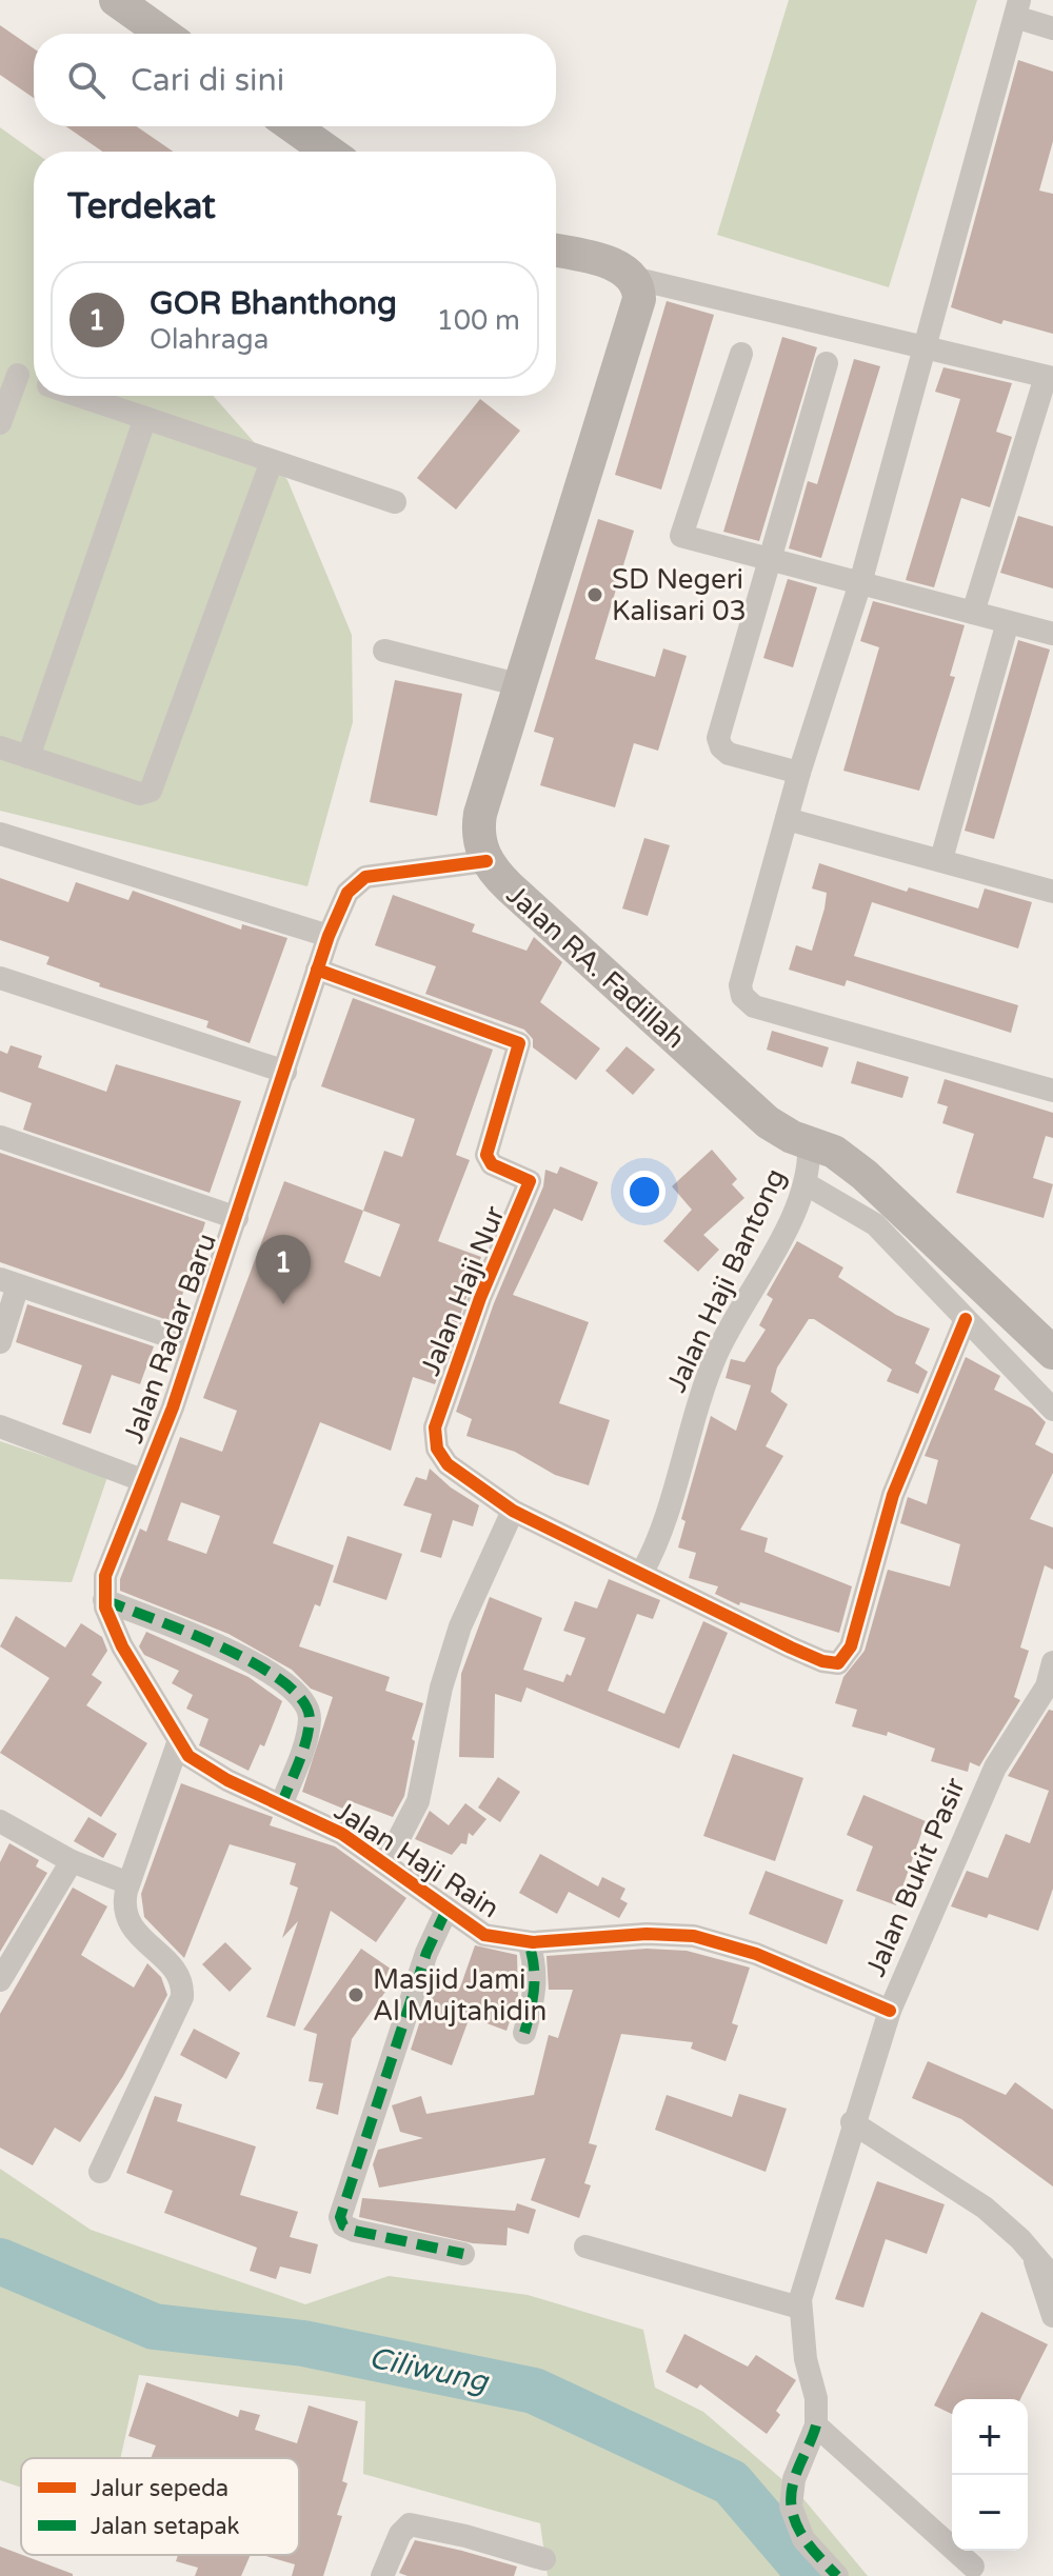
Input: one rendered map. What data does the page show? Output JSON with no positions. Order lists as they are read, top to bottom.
{
  "streets": {
    "main road": ["Jalan RA. Fadillah"],
    "street": [
      "Jalan Haji Bantong",
      "Jalan Haji Nur",
      "Jalan Radar Baru",
      "Jalan Haji Rain",
      "Jalan Bukit Pasir"
    ]
  },
  "crossings": [
    ["Jalan RA. Fadillah", "Jalan Haji Bantong"],
    ["Jalan RA. Fadillah", "Jalan Radar Baru"],
    ["Jalan Haji Nur", "Jalan Radar Baru"],
    ["Jalan Haji Rain", "Jalan Bukit Pasir"]
  ],
  "water": ["Ciliwung"],
  "places": ["SD Negeri Kalisari 03", "Masjid Jami Al Mujtahidin"],
  "legend": ["Jalur sepeda", "Jalan setapak"],
  "page": {
    "search": "Cari di sini",
    "heading": "Terdekat",
    "list": [
      {
        "mark": "1",
        "name": "GOR Bhanthong",
        "note": "Olahraga",
        "value": "100 m"
      }
    ],
    "pins": "1",
    "map_buttons": ["+", "−"]
  }
}
